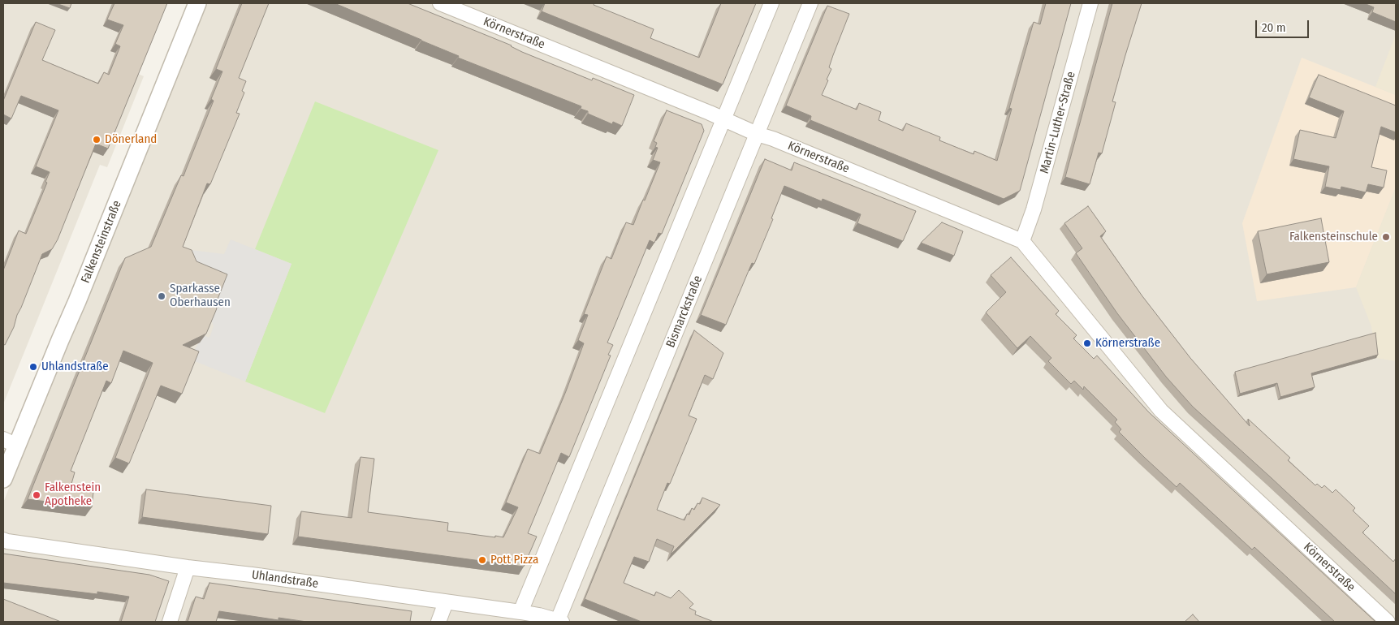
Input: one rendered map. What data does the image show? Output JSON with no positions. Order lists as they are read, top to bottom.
{
  "streets": {
    "street": [
      "Körnerstraße",
      "Martin-Luther-Straße",
      "Falkensteinstraße",
      "Bismarckstraße",
      "Uhlandstraße"
    ]
  },
  "crossings": [
    ["Körnerstraße", "Martin-Luther-Straße"],
    ["Körnerstraße", "Bismarckstraße"],
    ["Bismarckstraße", "Uhlandstraße"]
  ],
  "places": [
    "Dönerland",
    "Falkensteinschule",
    "Sparkasse Oberhausen",
    "Körnerstraße",
    "Uhlandstraße",
    "Falkenstein Apotheke",
    "Pott Pizza"
  ],
  "scale_bar": "20 m"
}
